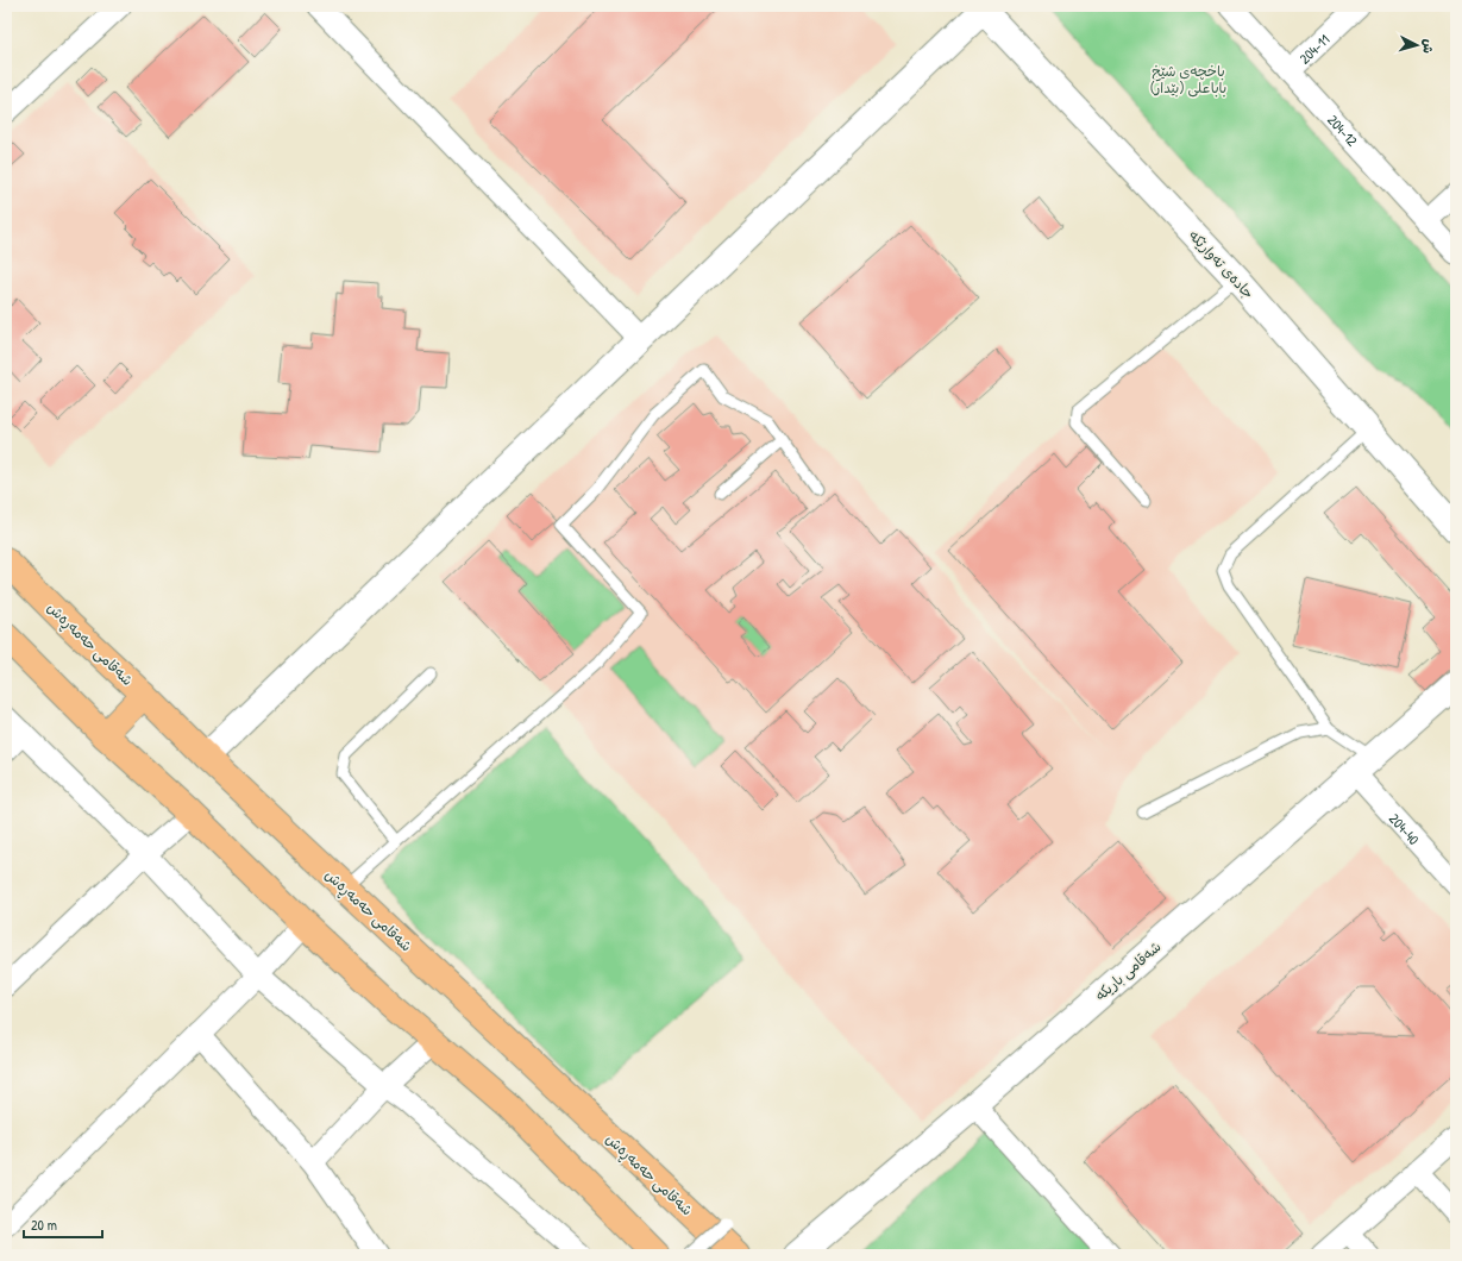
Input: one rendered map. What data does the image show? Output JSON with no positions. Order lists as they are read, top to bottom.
{
  "streets": {
    "highway": ["شەقامی حەمەڕەش"],
    "street": [
      "204-11",
      "204-12",
      "جادەی تەوارێکە",
      "204-40",
      "شەقامی باریکە"
    ]
  },
  "crossings": [
    ["204-11", "204-12"],
    ["204-40", "شەقامی باریکە"]
  ],
  "parks": ["باخچەی شێخ باباعلی (بێدار)"],
  "scale_bar": "20 m",
  "north": "right"
}
